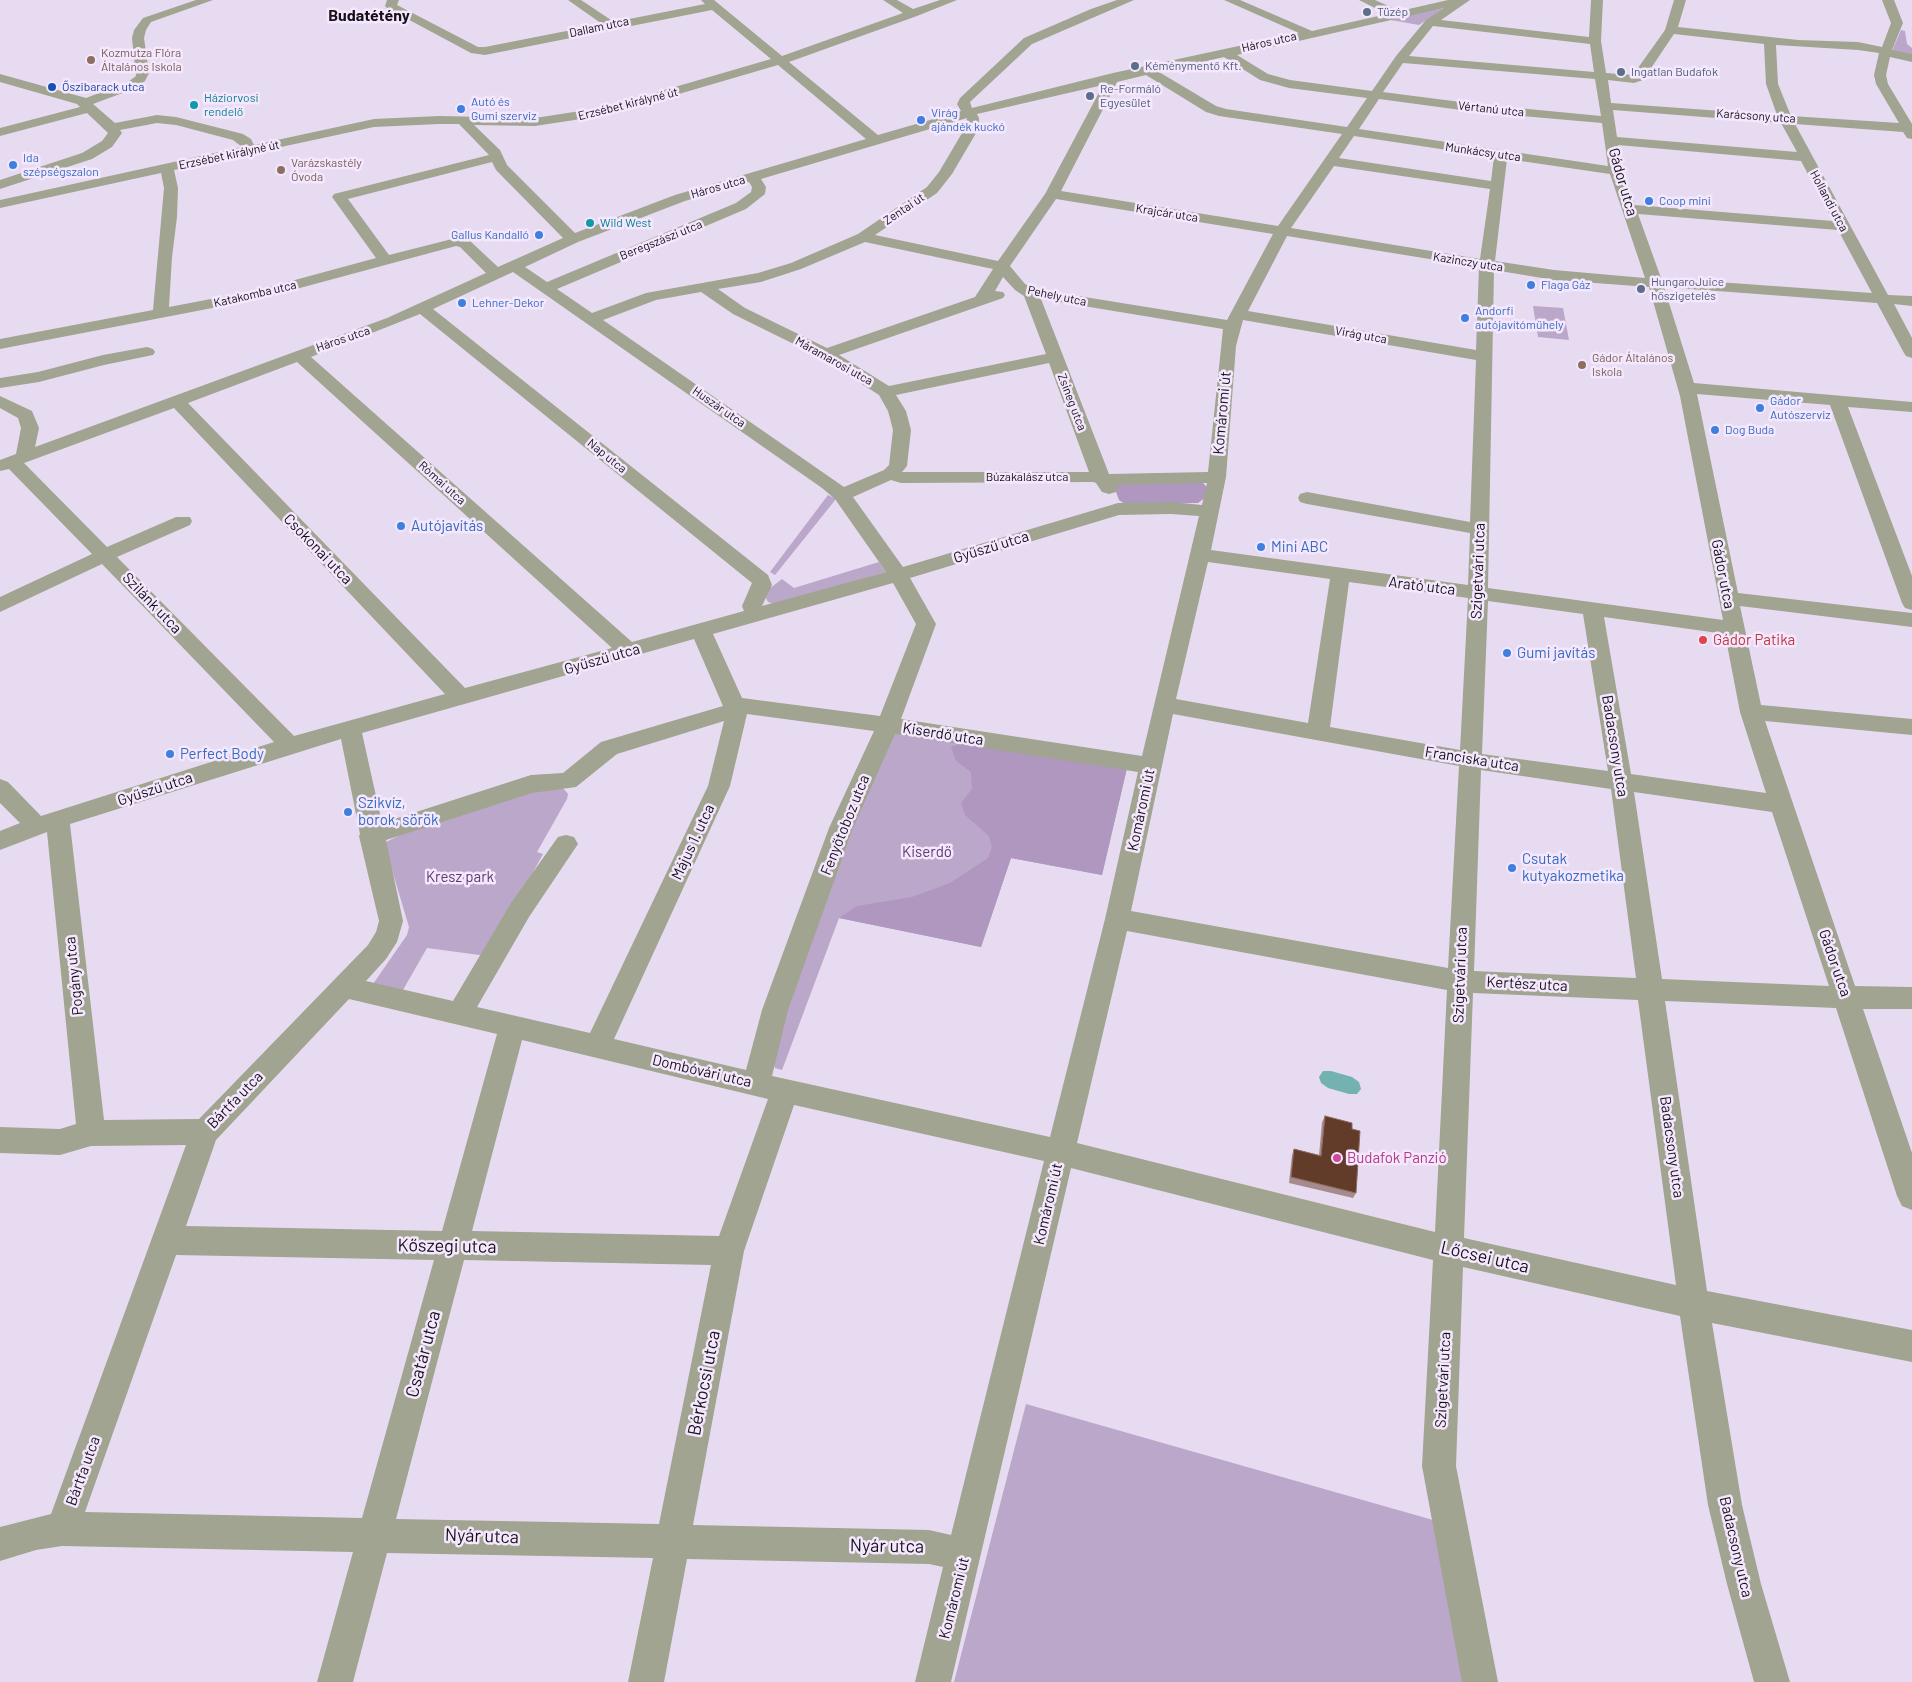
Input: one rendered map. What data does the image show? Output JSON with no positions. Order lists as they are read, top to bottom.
{
  "streets": {
    "street": [
      "Dallam utca",
      "Háros utca",
      "Erzsébet királyné út",
      "Vértanú utca",
      "Karácsony utca",
      "Munkácsy utca",
      "Gádor utca",
      "Hollandi utca",
      "Zentai út",
      "Krajcár utca",
      "Beregszászi utca",
      "Kazinczy utca",
      "Katakomba utca",
      "Pehely utca",
      "Virág utca",
      "Máramarosi utca",
      "Zsineg utca",
      "Huszár utca",
      "Komáromi út",
      "Nap utca",
      "Búzakalász utca",
      "Római utca",
      "Gyűszű utca",
      "Csokonai utca",
      "Szigetvári utca",
      "Arató utca",
      "Szilánk utca",
      "Kiserdő utca",
      "Badacsony utca",
      "Franciska utca",
      "Fenyőtoboz utca",
      "Május 1. utca",
      "Pogány utca",
      "Kertész utca",
      "Dombóvári utca",
      "Bártfa utca",
      "Kőszegi utca",
      "Lőcsei utca",
      "Csatár utca",
      "Bérkocsi utca",
      "Nyár utca"
    ]
  },
  "crossings": [
    ["Háros utca", "Vértanú utca"],
    ["Háros utca", "Munkácsy utca"],
    ["Háros utca", "Zentai út"],
    ["Háros utca", "Beregszászi utca"],
    ["Háros utca", "Katakomba utca"],
    ["Háros utca", "Huszár utca"],
    ["Háros utca", "Komáromi út"],
    ["Háros utca", "Nap utca"],
    ["Háros utca", "Római utca"],
    ["Háros utca", "Csokonai utca"],
    ["Háros utca", "Szilánk utca"],
    ["Vértanú utca", "Gádor utca"],
    ["Vértanú utca", "Komáromi út"],
    ["Karácsony utca", "Gádor utca"],
    ["Karácsony utca", "Hollandi utca"],
    ["Munkácsy utca", "Gádor utca"],
    ["Munkácsy utca", "Komáromi út"],
    ["Munkácsy utca", "Szigetvári utca"],
    ["Gádor utca", "Kazinczy utca"],
    ["Gádor utca", "Arató utca"],
    ["Gádor utca", "Franciska utca"],
    ["Gádor utca", "Kertész utca"],
    ["Hollandi utca", "Kazinczy utca"],
    ["Zentai út", "Máramarosi utca"],
    ["Zentai út", "Huszár utca"],
    ["Krajcár utca", "Kazinczy utca"],
    ["Krajcár utca", "Komáromi út"],
    ["Beregszászi utca", "Huszár utca"],
    ["Kazinczy utca", "Komáromi út"],
    ["Kazinczy utca", "Szigetvári utca"],
    ["Pehely utca", "Virág utca"],
    ["Pehely utca", "Zsineg utca"],
    ["Pehely utca", "Komáromi út"],
    ["Virág utca", "Komáromi út"],
    ["Virág utca", "Szigetvári utca"],
    ["Máramarosi utca", "Búzakalász utca"],
    ["Zsineg utca", "Búzakalász utca"],
    ["Zsineg utca", "Gyűszű utca"],
    ["Huszár utca", "Gyűszű utca"],
    ["Huszár utca", "Fenyőtoboz utca"],
    ["Komáromi út", "Búzakalász utca"],
    ["Komáromi út", "Gyűszű utca"],
    ["Komáromi út", "Arató utca"],
    ["Komáromi út", "Kiserdő utca"],
    ["Komáromi út", "Franciska utca"],
    ["Komáromi út", "Kertész utca"],
    ["Komáromi út", "Dombóvári utca"],
    ["Komáromi út", "Lőcsei utca"],
    ["Komáromi út", "Nyár utca"],
    ["Nap utca", "Gyűszű utca"],
    ["Római utca", "Gyűszű utca"],
    ["Gyűszű utca", "Csokonai utca"],
    ["Gyűszű utca", "Szilánk utca"],
    ["Gyűszű utca", "Fenyőtoboz utca"],
    ["Gyűszű utca", "Pogány utca"],
    ["Gyűszű utca", "Bártfa utca"],
    ["Szigetvári utca", "Arató utca"],
    ["Szigetvári utca", "Franciska utca"],
    ["Szigetvári utca", "Kertész utca"],
    ["Szigetvári utca", "Lőcsei utca"],
    ["Arató utca", "Badacsony utca"],
    ["Kiserdő utca", "Fenyőtoboz utca"],
    ["Kiserdő utca", "Május 1. utca"],
    ["Badacsony utca", "Franciska utca"],
    ["Badacsony utca", "Kertész utca"],
    ["Badacsony utca", "Lőcsei utca"],
    ["Fenyőtoboz utca", "Dombóvári utca"],
    ["Fenyőtoboz utca", "Bérkocsi utca"],
    ["Május 1. utca", "Dombóvári utca"],
    ["Dombóvári utca", "Bártfa utca"],
    ["Dombóvári utca", "Lőcsei utca"],
    ["Dombóvári utca", "Csatár utca"],
    ["Dombóvári utca", "Bérkocsi utca"],
    ["Bártfa utca", "Kőszegi utca"],
    ["Bártfa utca", "Nyár utca"],
    ["Kőszegi utca", "Csatár utca"],
    ["Kőszegi utca", "Bérkocsi utca"],
    ["Csatár utca", "Nyár utca"],
    ["Bérkocsi utca", "Nyár utca"]
  ],
  "districts": ["Budatétény"],
  "parks": ["Kiserdő", "Kresz park"],
  "places": [
    "Tüzép",
    "Kozmutza Flóra Általános Iskola",
    "Kéménymentő Kft.",
    "Ingatlan Budafok",
    "Őszibarack utca",
    "Re-Formáló Egyesület",
    "Háziorvosi rendelő",
    "Autó és Gumi szerviz",
    "Virág ajándék kuckó",
    "Ida szépségszalon",
    "Varázskastély Óvoda",
    "Coop mini",
    "Wild West",
    "Gallus Kandalló",
    "Flaga Gáz",
    "HungaroJuice hőszigetelés",
    "Lehner-Dekor",
    "Andorfi autójavítóműhely",
    "Gádor Általános Iskola",
    "Gádor Autószerviz",
    "Dog Buda",
    "Autójavítás",
    "Mini ABC",
    "Gádor Patika",
    "Gumi javítás",
    "Perfect Body",
    "Szikvíz, borok, sörök",
    "Csutak kutyakozmetika",
    "Budafok Panzió"
  ]
}
